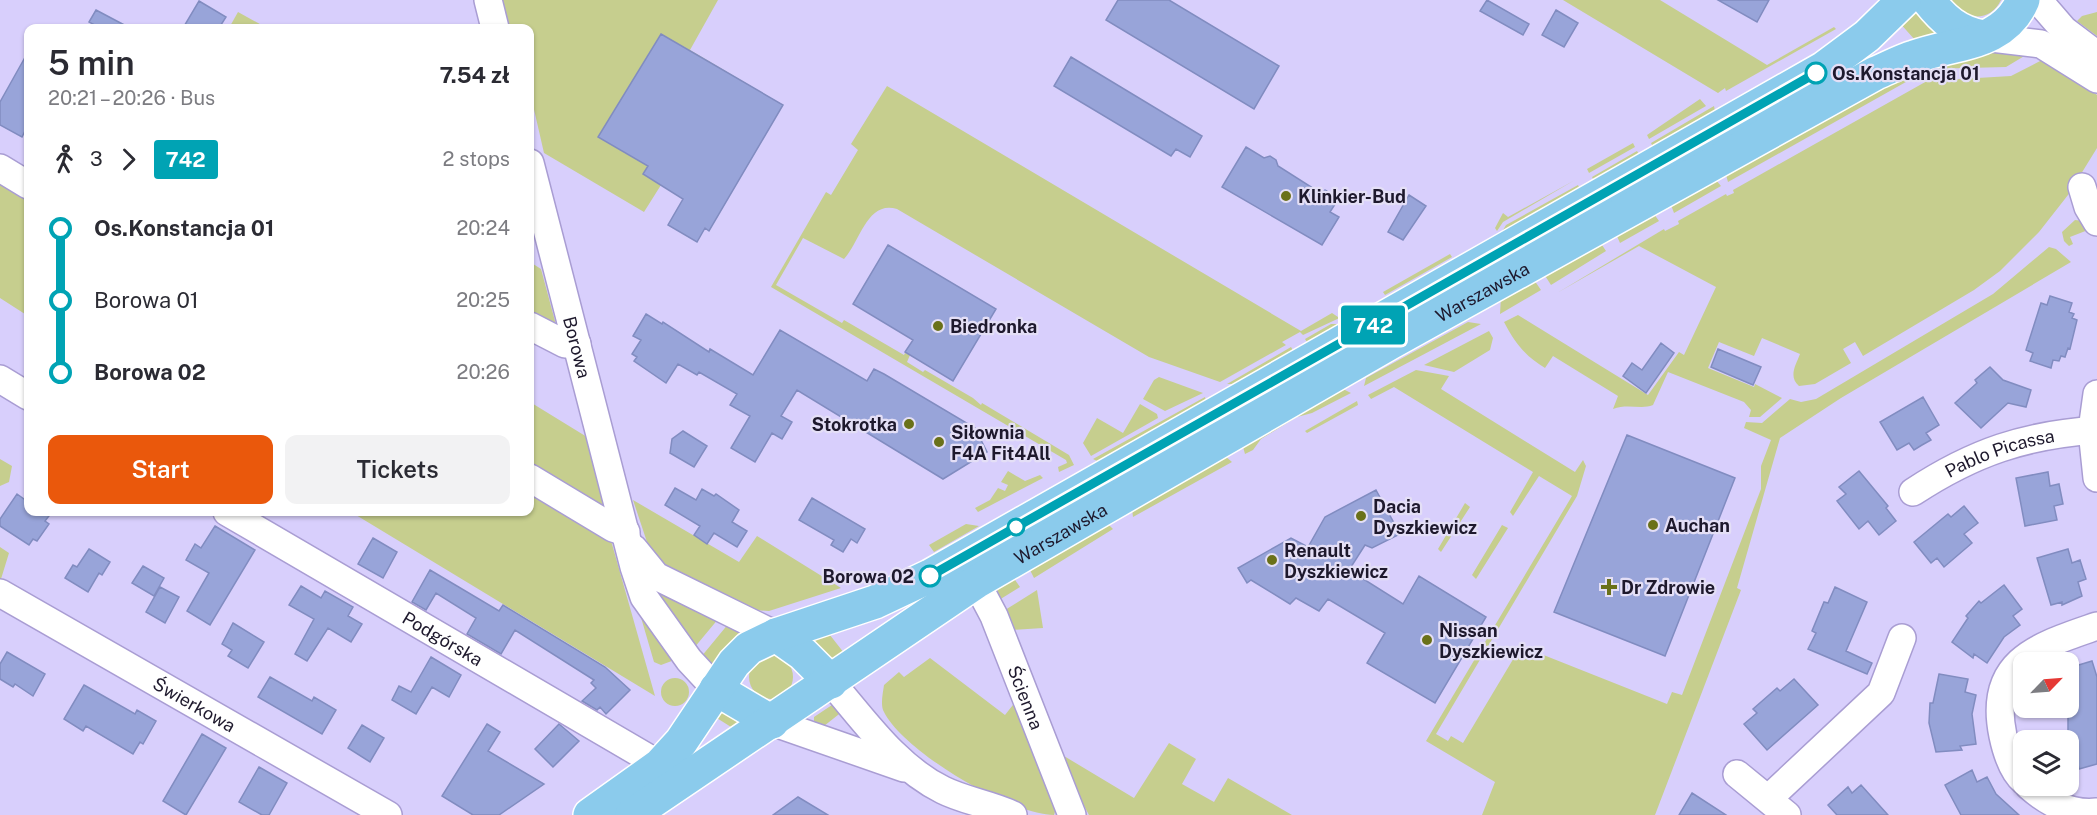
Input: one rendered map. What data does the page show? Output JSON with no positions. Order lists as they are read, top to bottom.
{
  "streets": {
    "main road": ["Warszawska"],
    "street": [
      "Borowa",
      "Pablo Picassa",
      "Podgórska",
      "Ścienna",
      "Świerkowa"
    ]
  },
  "crossings": [
    ["Warszawska", "Borowa"],
    ["Warszawska", "Ścienna"]
  ],
  "places": {
    "other": [
      "Os.Konstancja 01",
      "Klinkier-Bud",
      "Biedronka",
      "Stokrotka",
      "Siłownia F4A Fit4All",
      "Dacia Dyszkiewicz",
      "Auchan",
      "Renault Dyszkiewicz",
      "Borowa 02",
      "Nissan Dyszkiewicz"
    ],
    "health": ["Dr Zdrowie"]
  },
  "lines": ["bus line 742"],
  "north": "top right",
  "page": {
    "on_map": "742",
    "heading": ["5 min", "20:21 – 20:26 · Bus", "7.54 zł"],
    "legs": ["3", "742", "2 stops"],
    "list": [
      {
        "name": "Os.Konstancja 01",
        "value": "20:24"
      },
      {
        "name": "Borowa 01",
        "value": "20:25"
      },
      {
        "name": "Borowa 02",
        "value": "20:26"
      }
    ],
    "buttons": ["Start", "Tickets"]
  }
}
